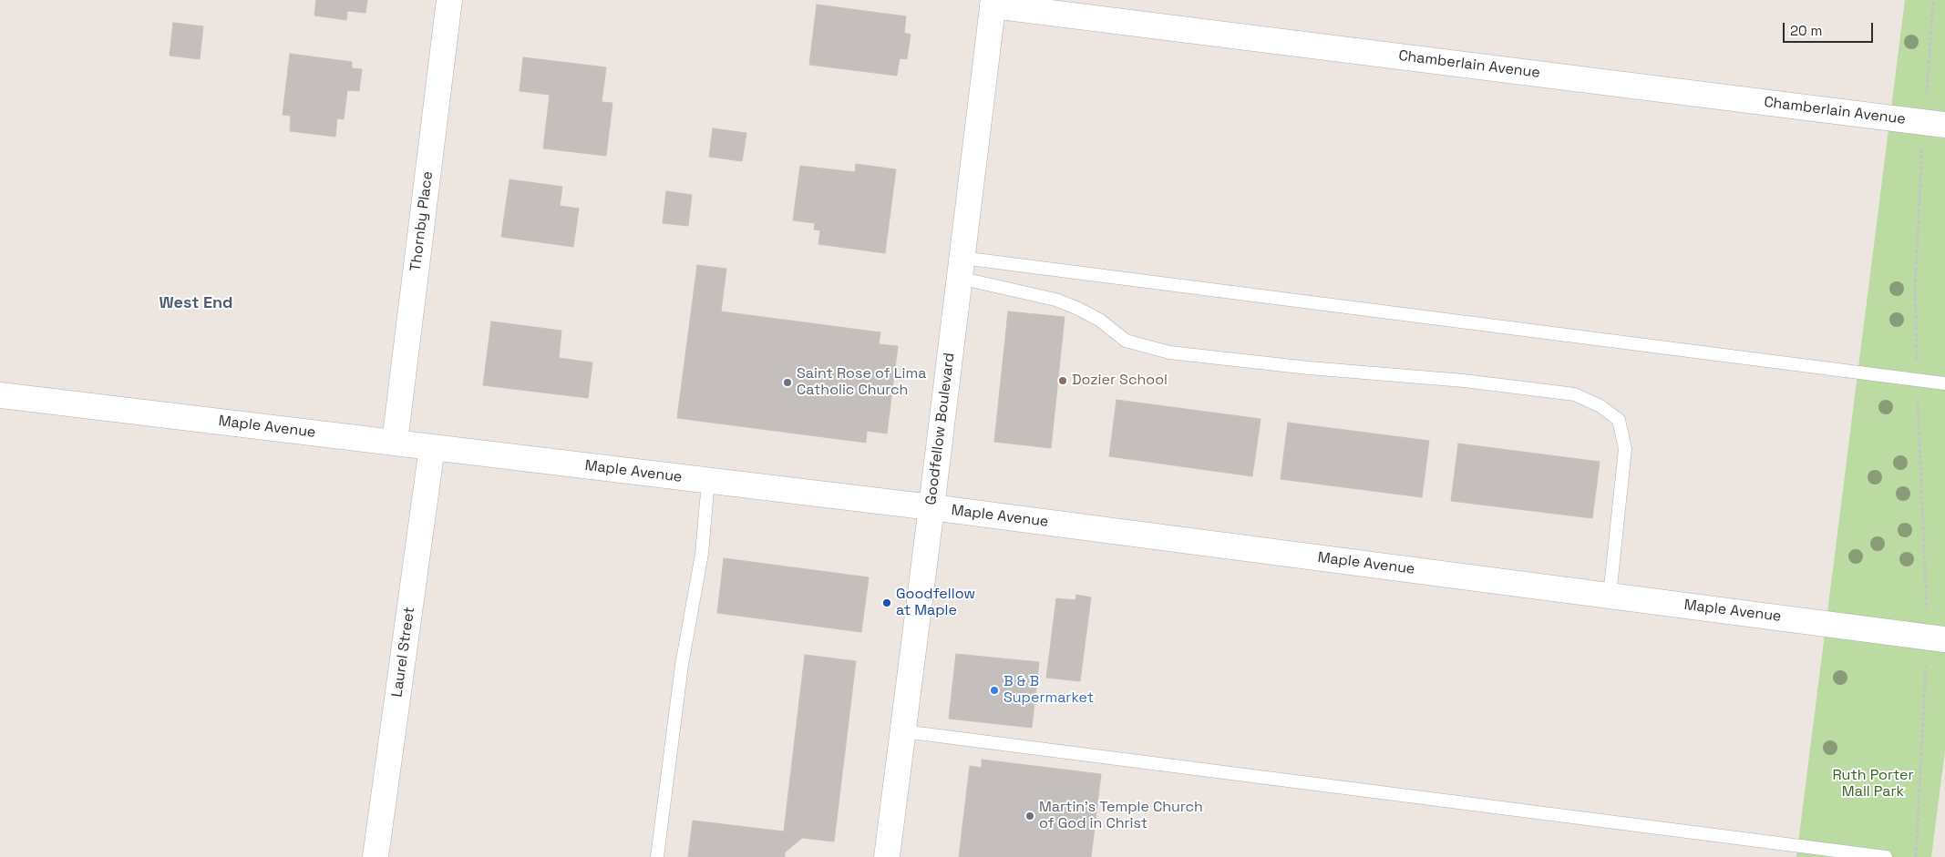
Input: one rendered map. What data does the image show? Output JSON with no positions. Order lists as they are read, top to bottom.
{
  "streets": {
    "street": [
      "Chamberlain Avenue",
      "Thornby Place",
      "Maple Avenue",
      "Goodfellow Boulevard",
      "Laurel Street"
    ]
  },
  "crossings": [
    ["Chamberlain Avenue", "Goodfellow Boulevard"],
    ["Thornby Place", "Maple Avenue"],
    ["Maple Avenue", "Goodfellow Boulevard"],
    ["Maple Avenue", "Laurel Street"]
  ],
  "districts": ["West End"],
  "parks": ["Ruth Porter Mall Park"],
  "places": [
    "Dozier School",
    "Saint Rose of Lima Catholic Church",
    "Goodfellow at Maple",
    "B & B Supermarket",
    "Martin's Temple Church of God in Christ"
  ],
  "scale_bar": "20 m"
}
